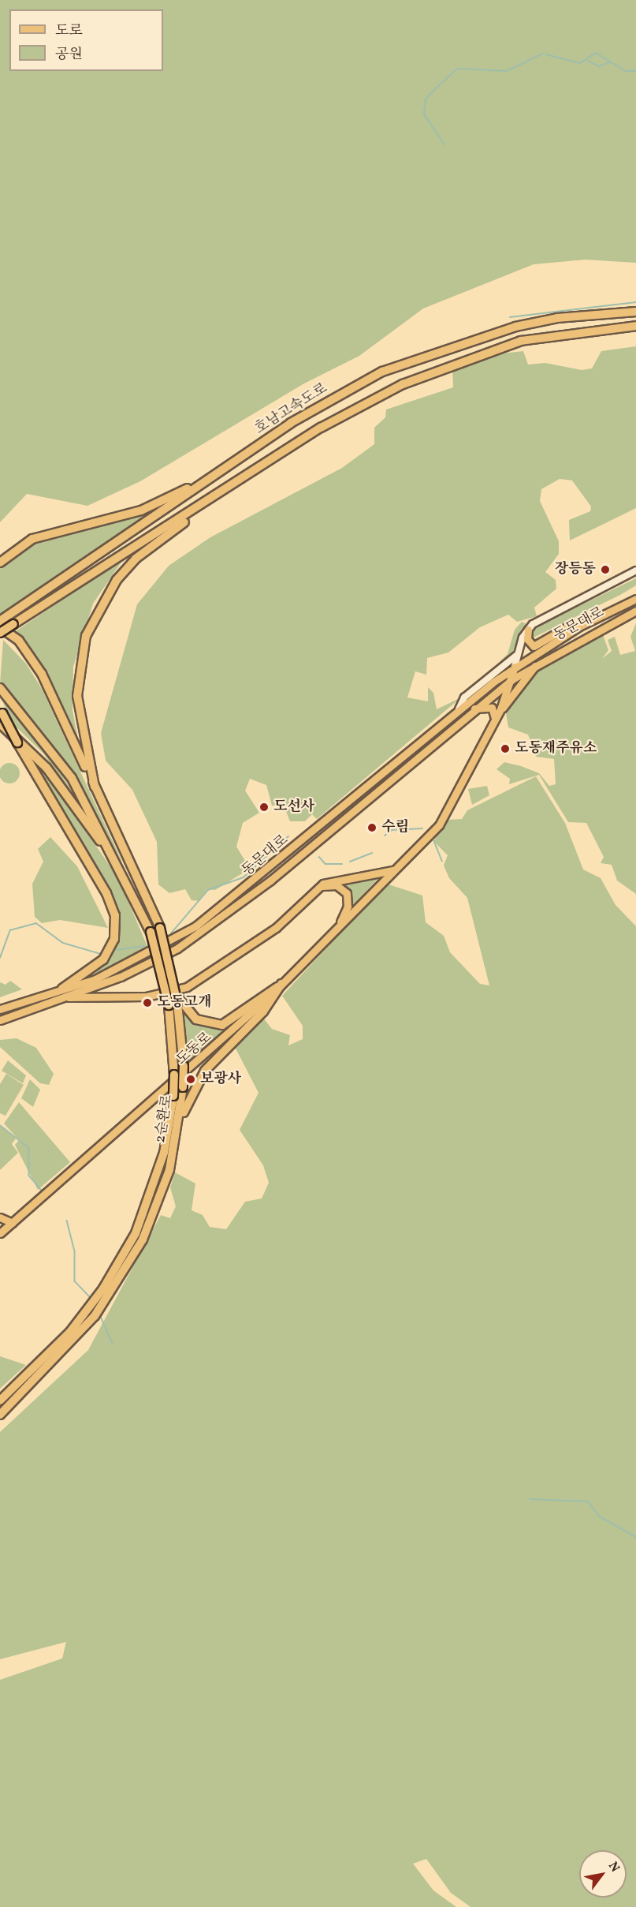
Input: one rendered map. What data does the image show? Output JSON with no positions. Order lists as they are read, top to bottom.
{
  "streets": {
    "highway": ["호남고속도로", "2순환로"],
    "main road": ["동문대로", "도동로"]
  },
  "crossings": [
    ["동문대로", "도동로"]
  ],
  "places": [
    "장등동",
    "도동재주유소",
    "도선사",
    "수림",
    "도동고개",
    "보광사"
  ],
  "legend": ["도로", "공원"],
  "north": "top right"
}
